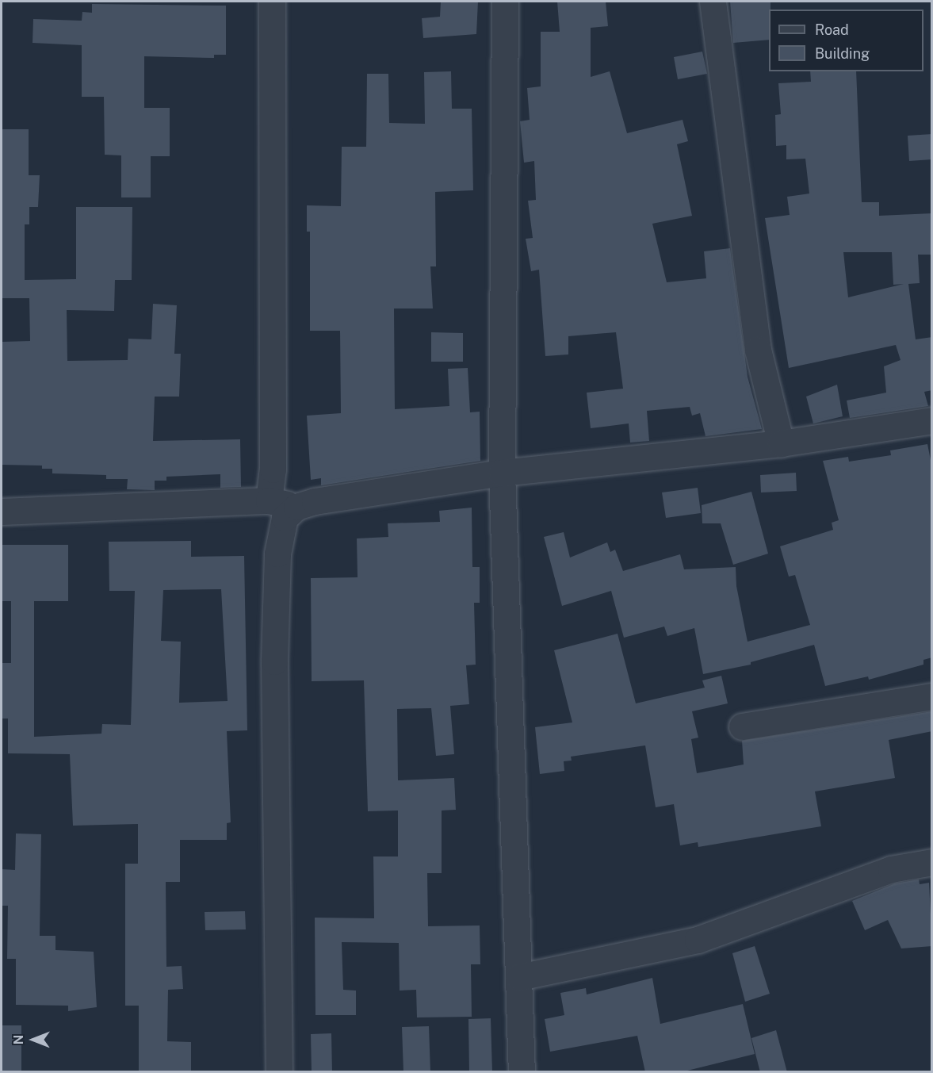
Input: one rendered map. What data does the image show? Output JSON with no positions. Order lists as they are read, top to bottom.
{
  "legend": ["Road", "Building"],
  "north": "left"
}
